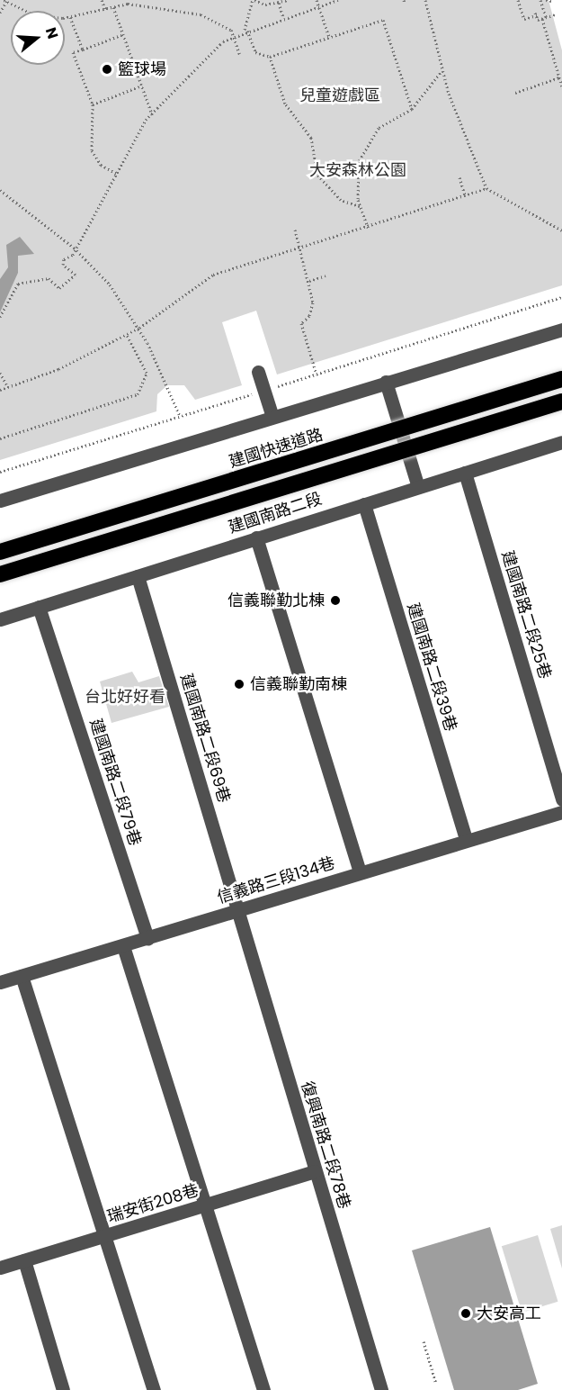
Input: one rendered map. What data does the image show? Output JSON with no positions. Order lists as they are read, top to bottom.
{
  "streets": {
    "highway": ["建國快速道路"],
    "street": [
      "建國南路二段",
      "建國南路二段25巷",
      "建國南路二段39巷",
      "建國南路二段69巷",
      "建國南路二段79巷",
      "信義路三段134巷",
      "復興南路二段78巷",
      "瑞安街208巷"
    ]
  },
  "crossings": [
    ["建國南路二段", "建國南路二段25巷"],
    ["建國南路二段", "建國南路二段39巷"],
    ["建國南路二段", "建國南路二段69巷"],
    ["建國南路二段", "建國南路二段79巷"],
    ["建國南路二段39巷", "信義路三段134巷"],
    ["建國南路二段69巷", "信義路三段134巷"],
    ["建國南路二段69巷", "復興南路二段78巷"],
    ["建國南路二段79巷", "信義路三段134巷"],
    ["信義路三段134巷", "復興南路二段78巷"],
    ["復興南路二段78巷", "瑞安街208巷"]
  ],
  "parks": ["兒童遊戲區", "大安森林公園", "台北好好看"],
  "places": [
    "籃球場",
    "信義聯勤北棟",
    "信義聯勤南棟",
    "大安高工"
  ],
  "north": "right"
}
